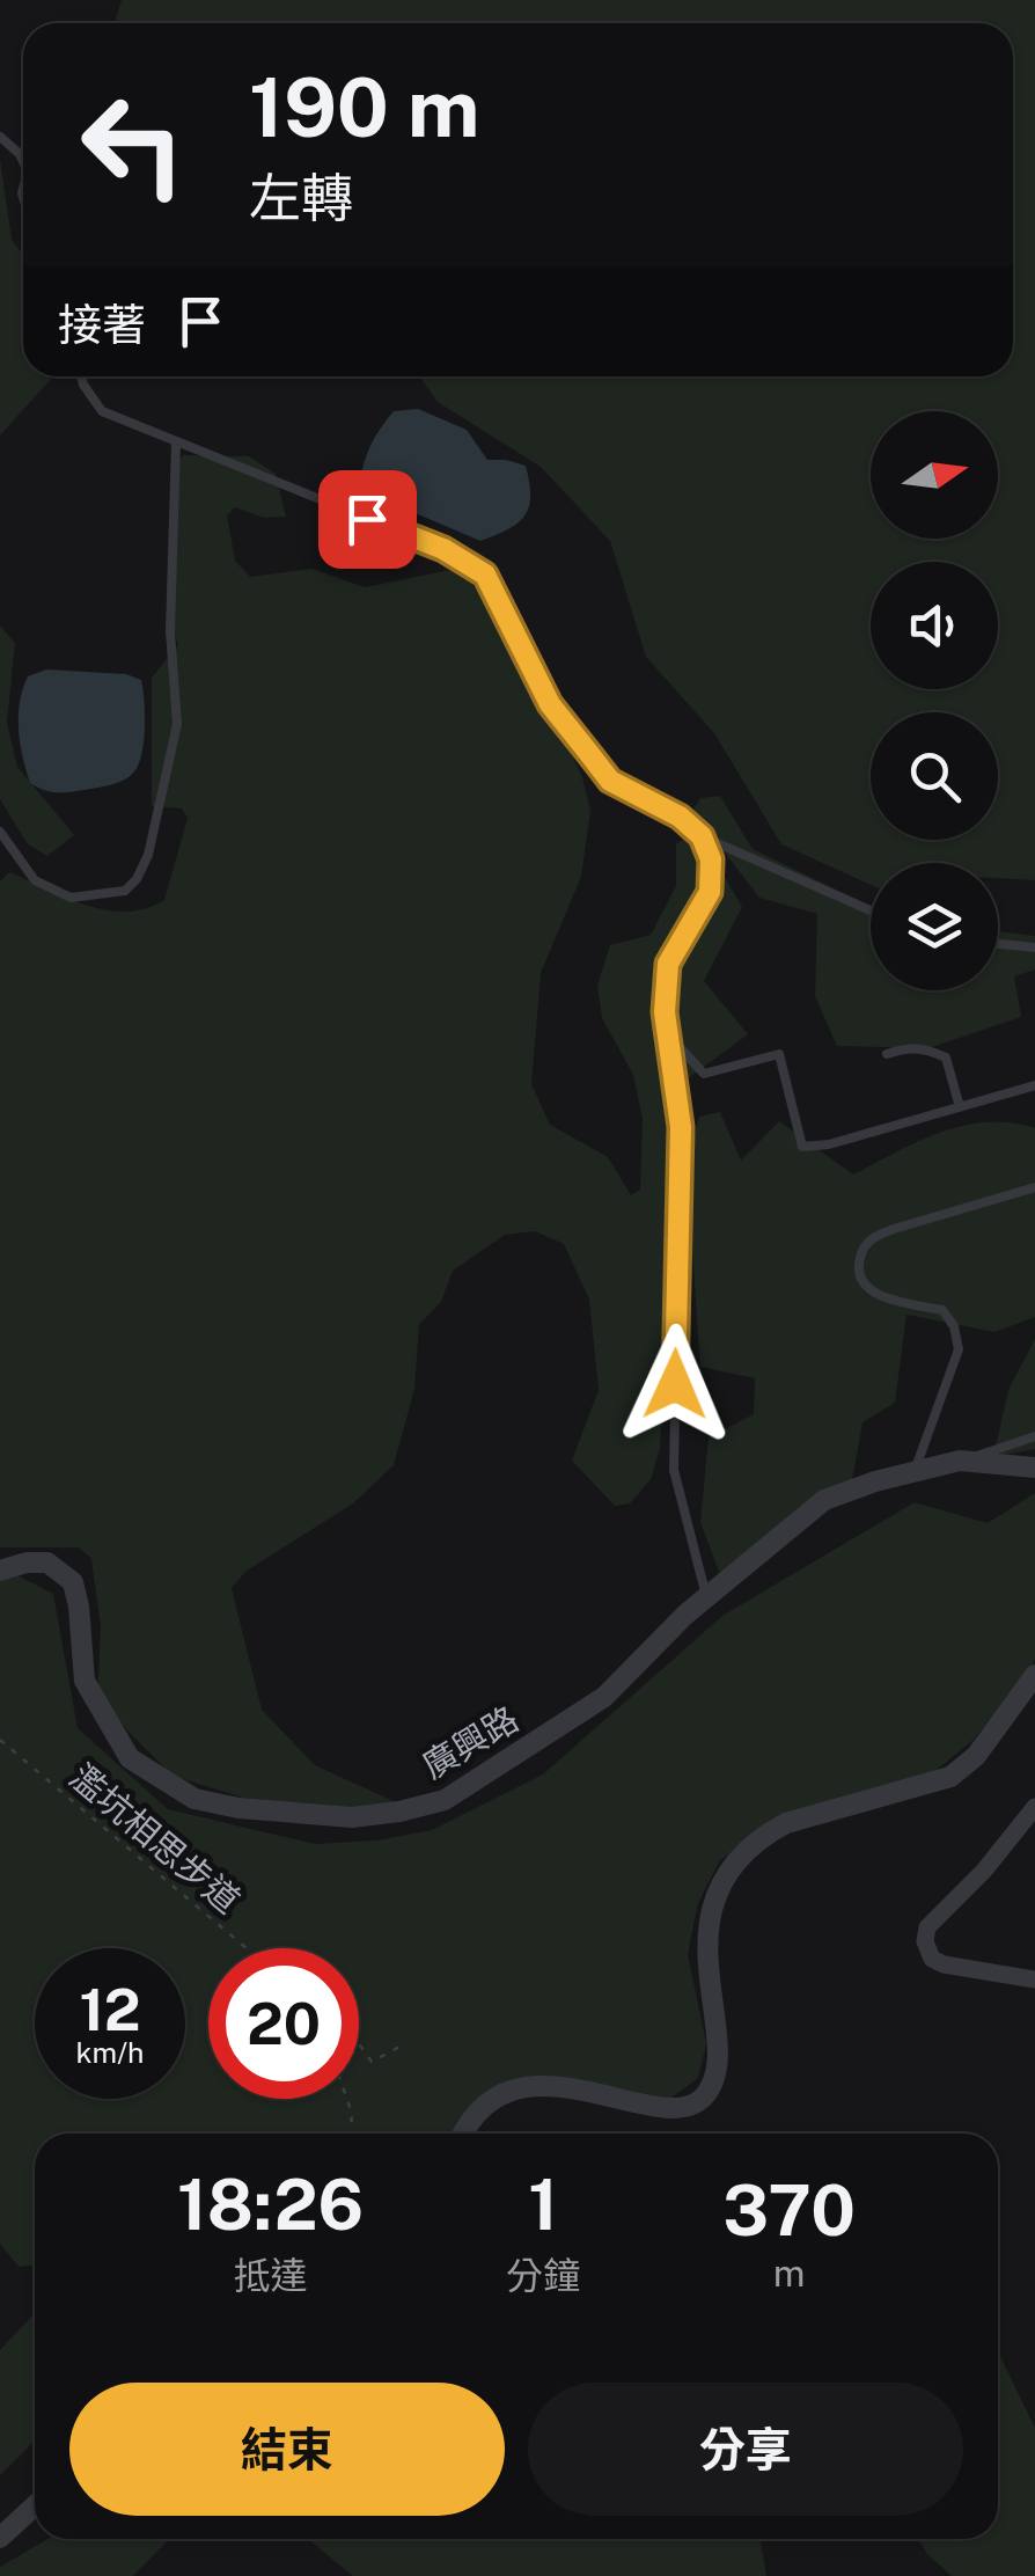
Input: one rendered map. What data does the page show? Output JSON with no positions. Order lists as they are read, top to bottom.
{
  "streets": {
    "street": ["廣興路"],
    "path": ["濫坑相思步道"]
  },
  "north": "right",
  "page": {
    "turn": ["190 m", "左轉"],
    "then": "接著",
    "speed": "12 km/h",
    "limit": "20",
    "eta": [
      "18:26",
      "抵達",
      "1",
      "分鐘",
      "370",
      "m"
    ],
    "buttons": ["結束", "分享"]
  }
}
